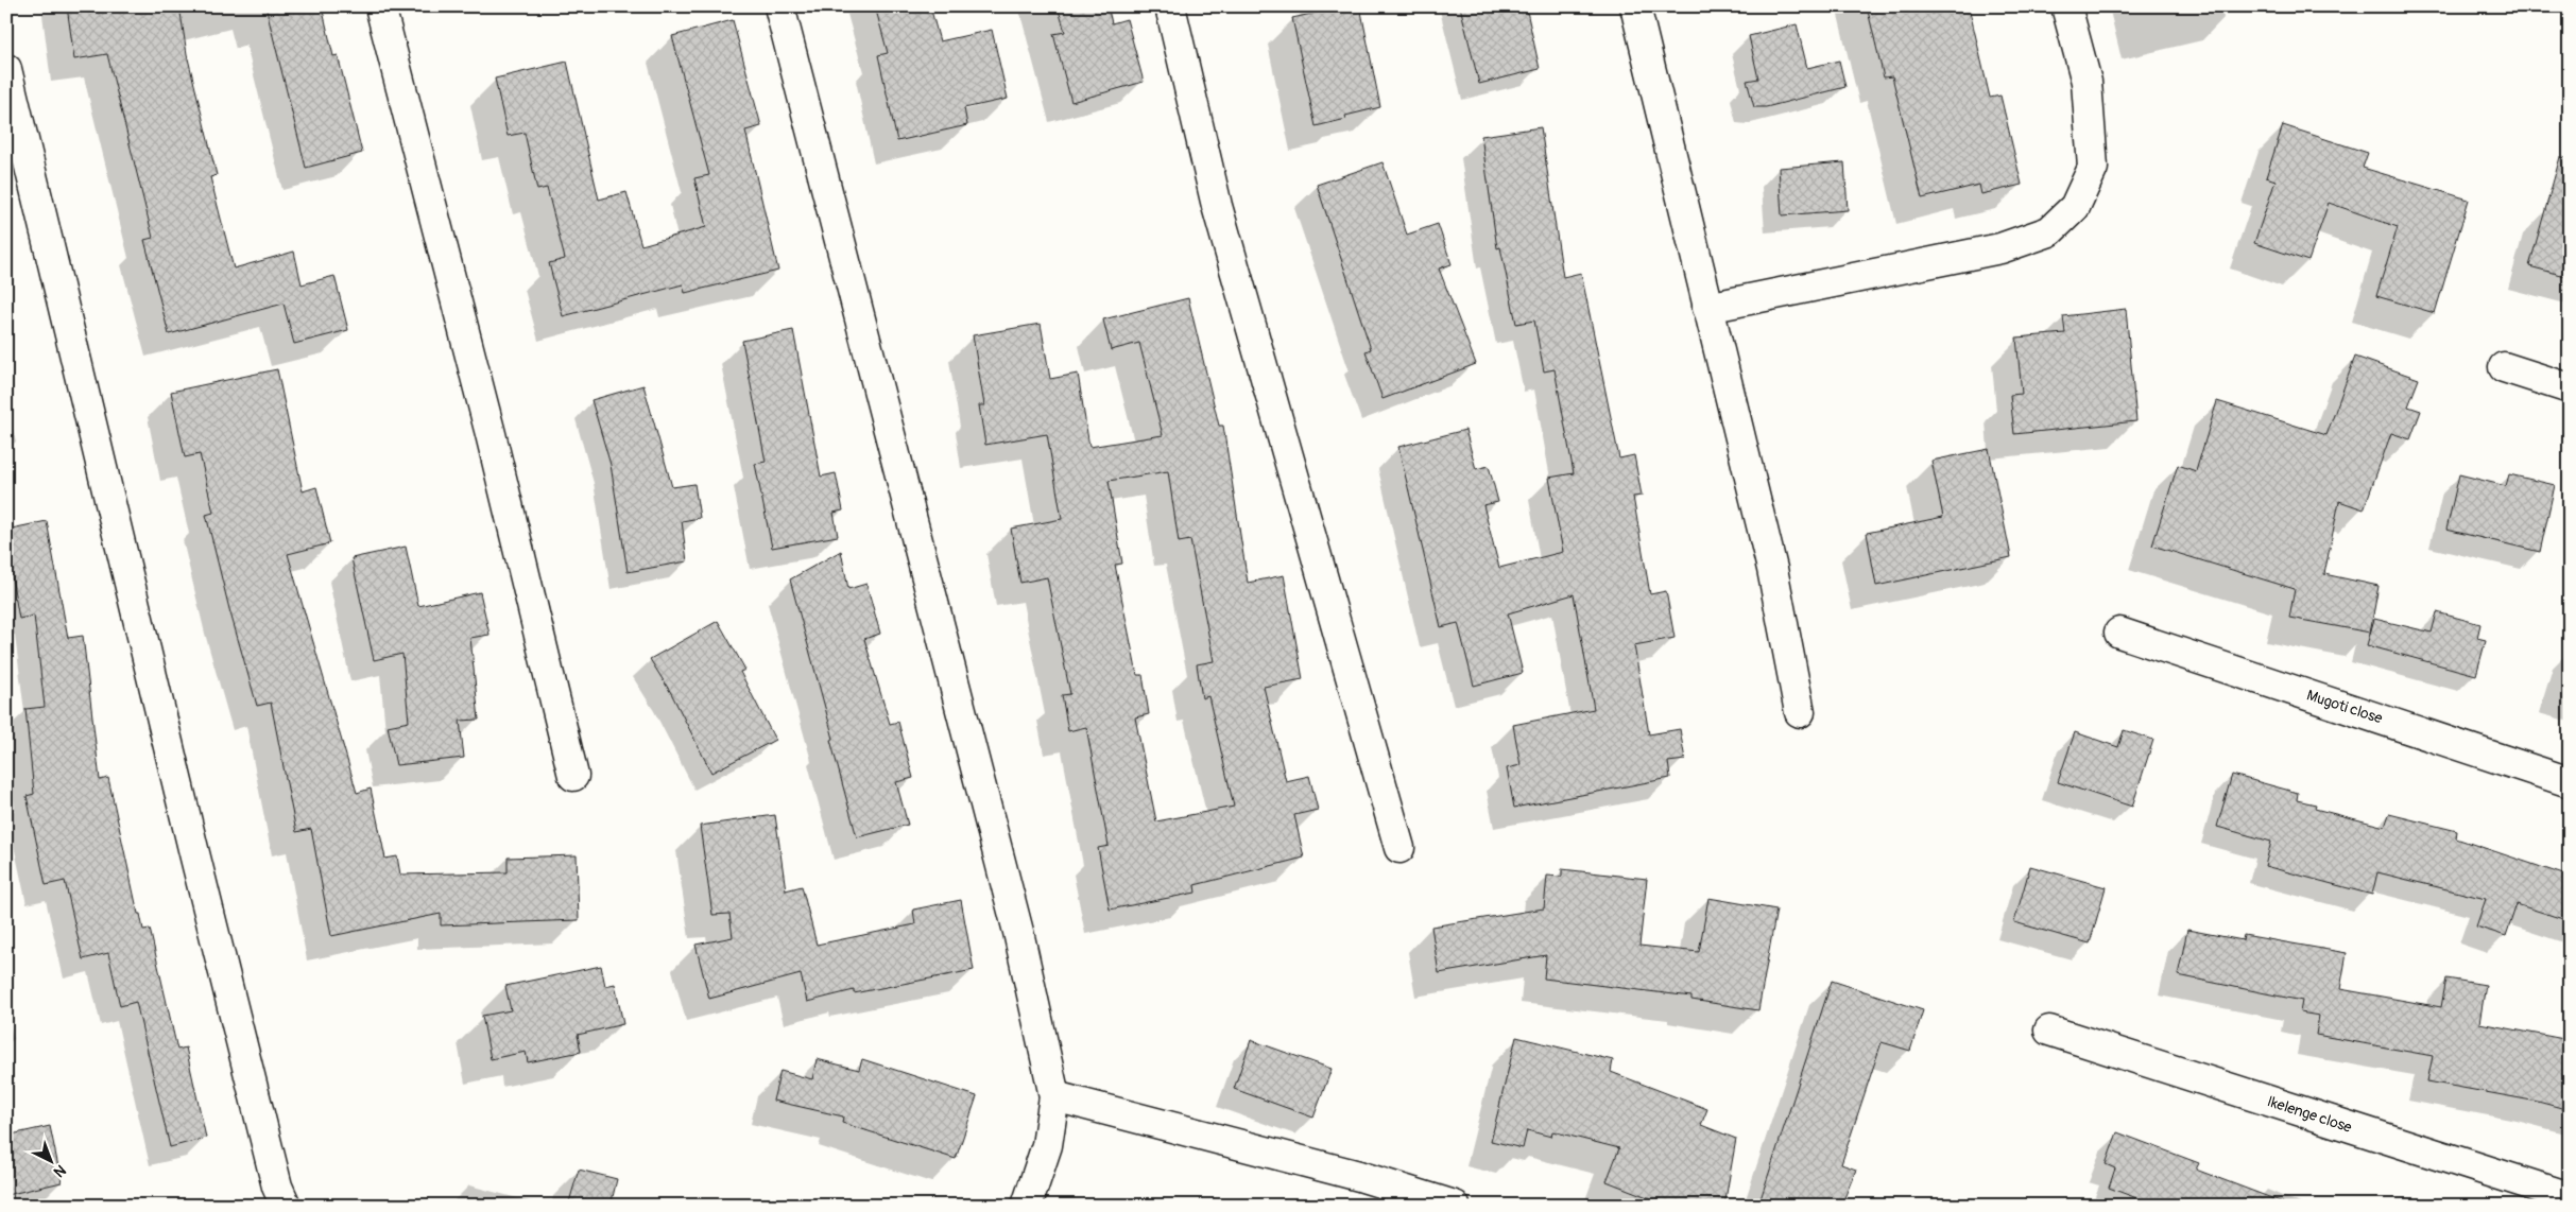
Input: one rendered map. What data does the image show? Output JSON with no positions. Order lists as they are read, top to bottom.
{
  "streets": {
    "street": ["Mugoti close", "Ikelenge close"]
  },
  "north": "bottom right"
}
